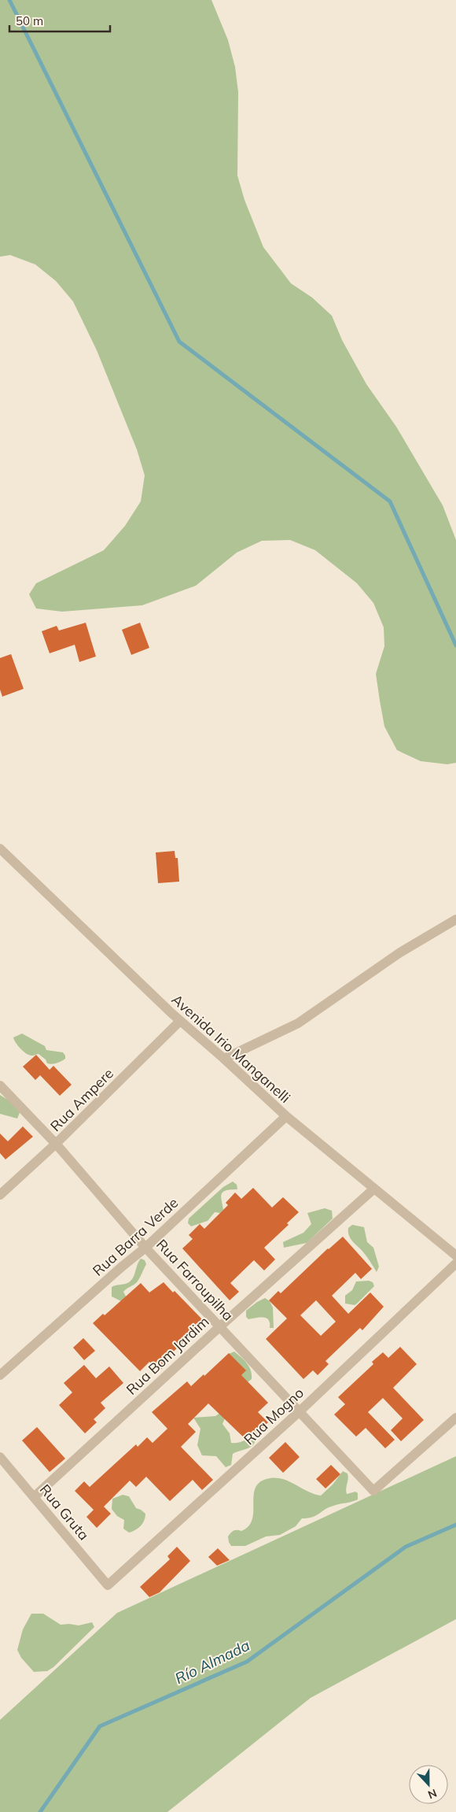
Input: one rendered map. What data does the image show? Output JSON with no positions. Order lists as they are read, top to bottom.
{
  "streets": {
    "street": [
      "Avenida Irio Manganelli",
      "Rua Ampere",
      "Rua Barra Verde",
      "Rua Farroupilha",
      "Rua Bom Jardim",
      "Rua Mogno",
      "Rua Gruta"
    ]
  },
  "crossings": [
    ["Avenida Irio Manganelli", "Rua Ampere"],
    ["Avenida Irio Manganelli", "Rua Barra Verde"],
    ["Avenida Irio Manganelli", "Rua Bom Jardim"],
    ["Rua Ampere", "Rua Farroupilha"],
    ["Rua Barra Verde", "Rua Farroupilha"],
    ["Rua Farroupilha", "Rua Bom Jardim"],
    ["Rua Farroupilha", "Rua Mogno"],
    ["Rua Bom Jardim", "Rua Gruta"],
    ["Rua Mogno", "Rua Gruta"]
  ],
  "water": ["Río Almada"],
  "scale_bar": "50 m",
  "north": "bottom"
}
